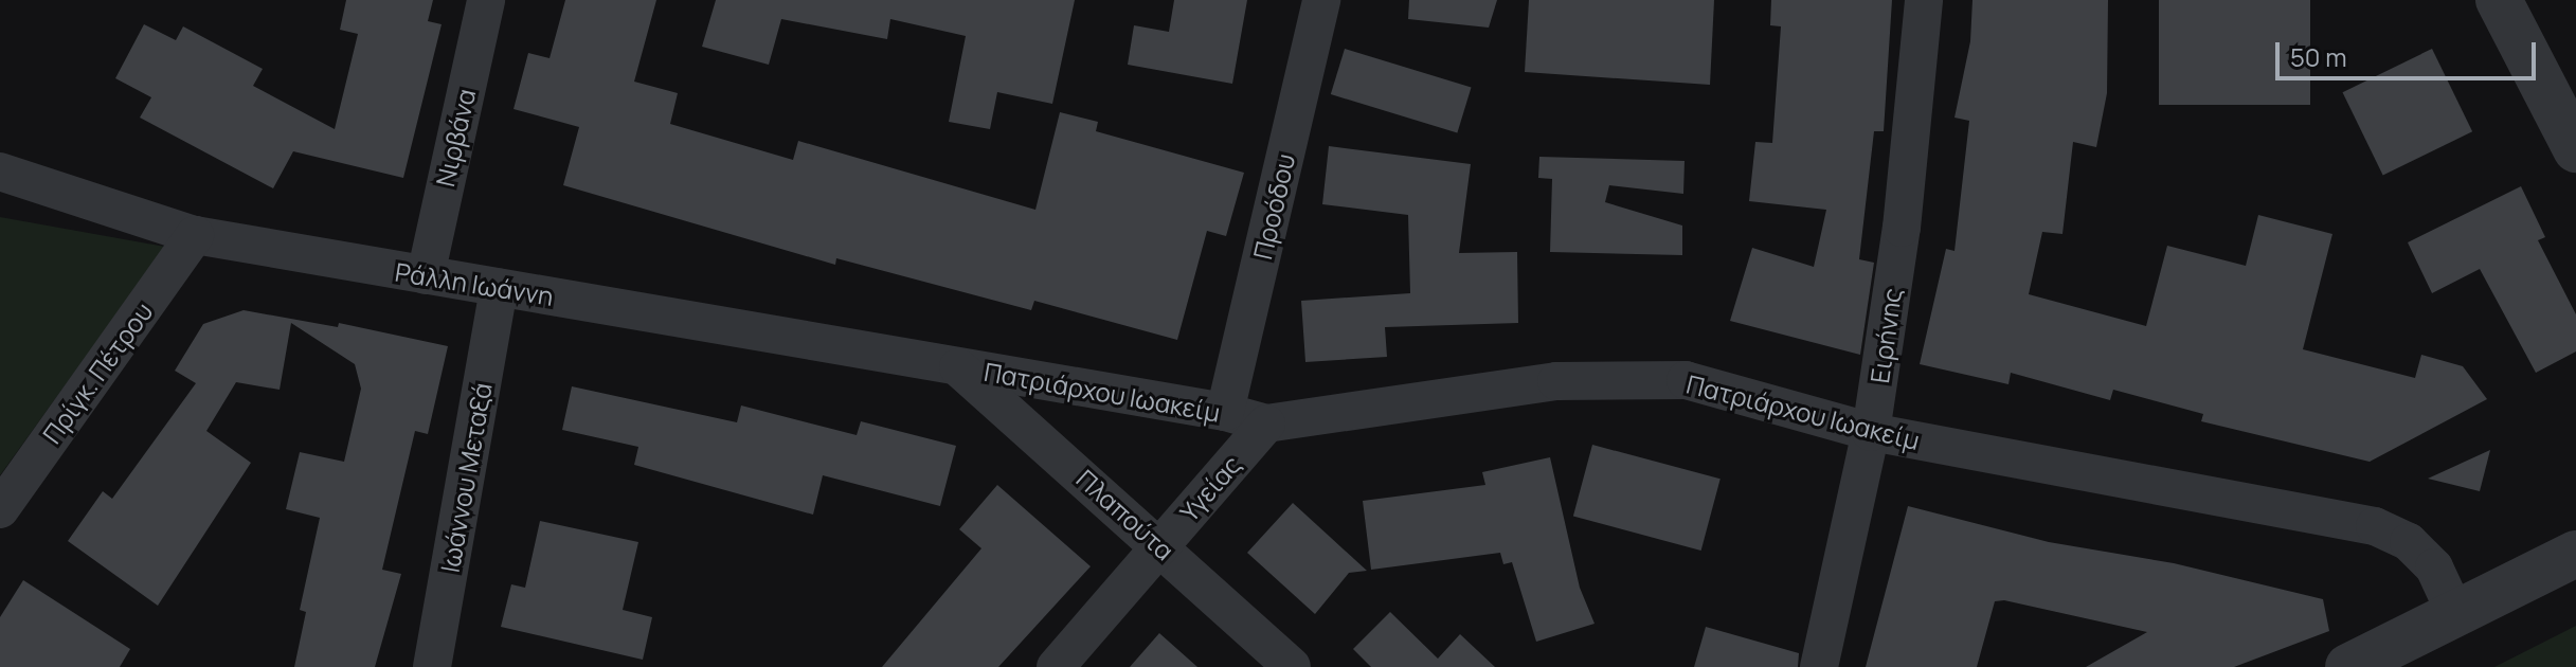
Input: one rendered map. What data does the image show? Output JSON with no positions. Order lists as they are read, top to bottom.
{
  "streets": {
    "street": [
      "Νιρβάνα",
      "Προόδου",
      "Ράλλη Ιωάννη",
      "Ειρήνης",
      "Πρίγκ. Πέτρου",
      "Πατριάρχου Ιωακείμ",
      "Ιωάννου Μεταξά",
      "Υγείας",
      "Πλαπούτα"
    ]
  },
  "crossings": [
    ["Νιρβάνα", "Ράλλη Ιωάννη"],
    ["Προόδου", "Πατριάρχου Ιωακείμ"],
    ["Ράλλη Ιωάννη", "Πρίγκ. Πέτρου"],
    ["Ράλλη Ιωάννη", "Πατριάρχου Ιωακείμ"],
    ["Ράλλη Ιωάννη", "Ιωάννου Μεταξά"],
    ["Ράλλη Ιωάννη", "Πλαπούτα"],
    ["Ειρήνης", "Πατριάρχου Ιωακείμ"],
    ["Πατριάρχου Ιωακείμ", "Υγείας"],
    ["Πατριάρχου Ιωακείμ", "Πλαπούτα"],
    ["Υγείας", "Πλαπούτα"]
  ],
  "scale_bar": "50 m"
}
